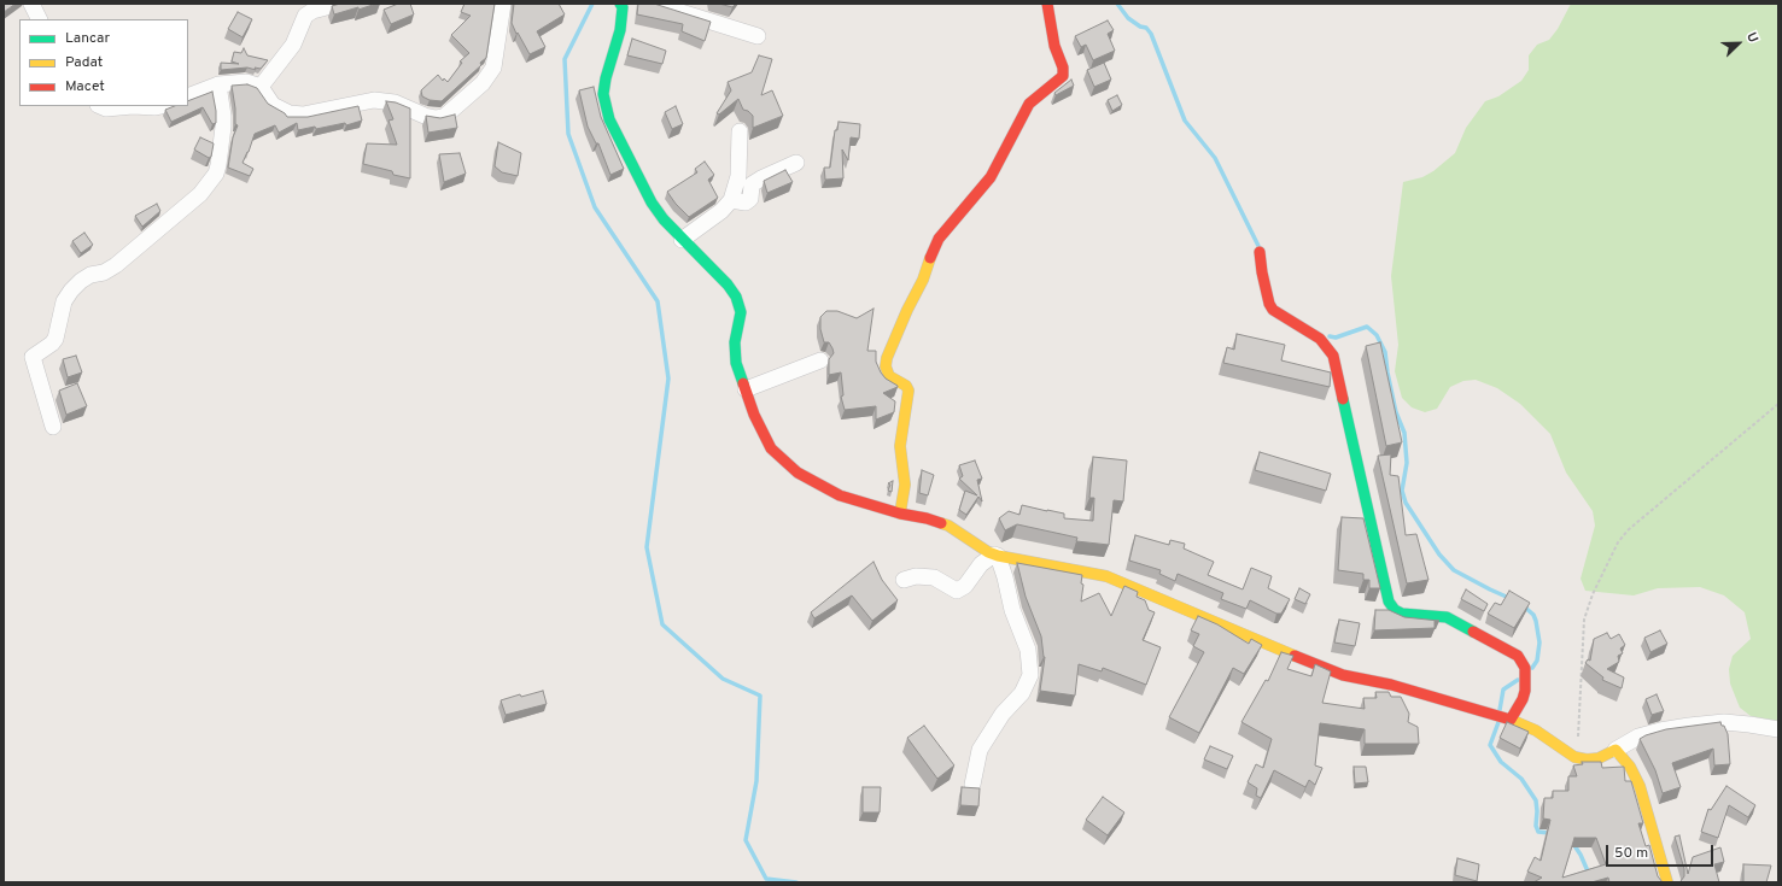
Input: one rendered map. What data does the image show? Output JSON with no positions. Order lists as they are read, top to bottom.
{
  "legend": ["Lancar", "Padat", "Macet"],
  "scale_bar": "50 m",
  "north": "top right"
}
